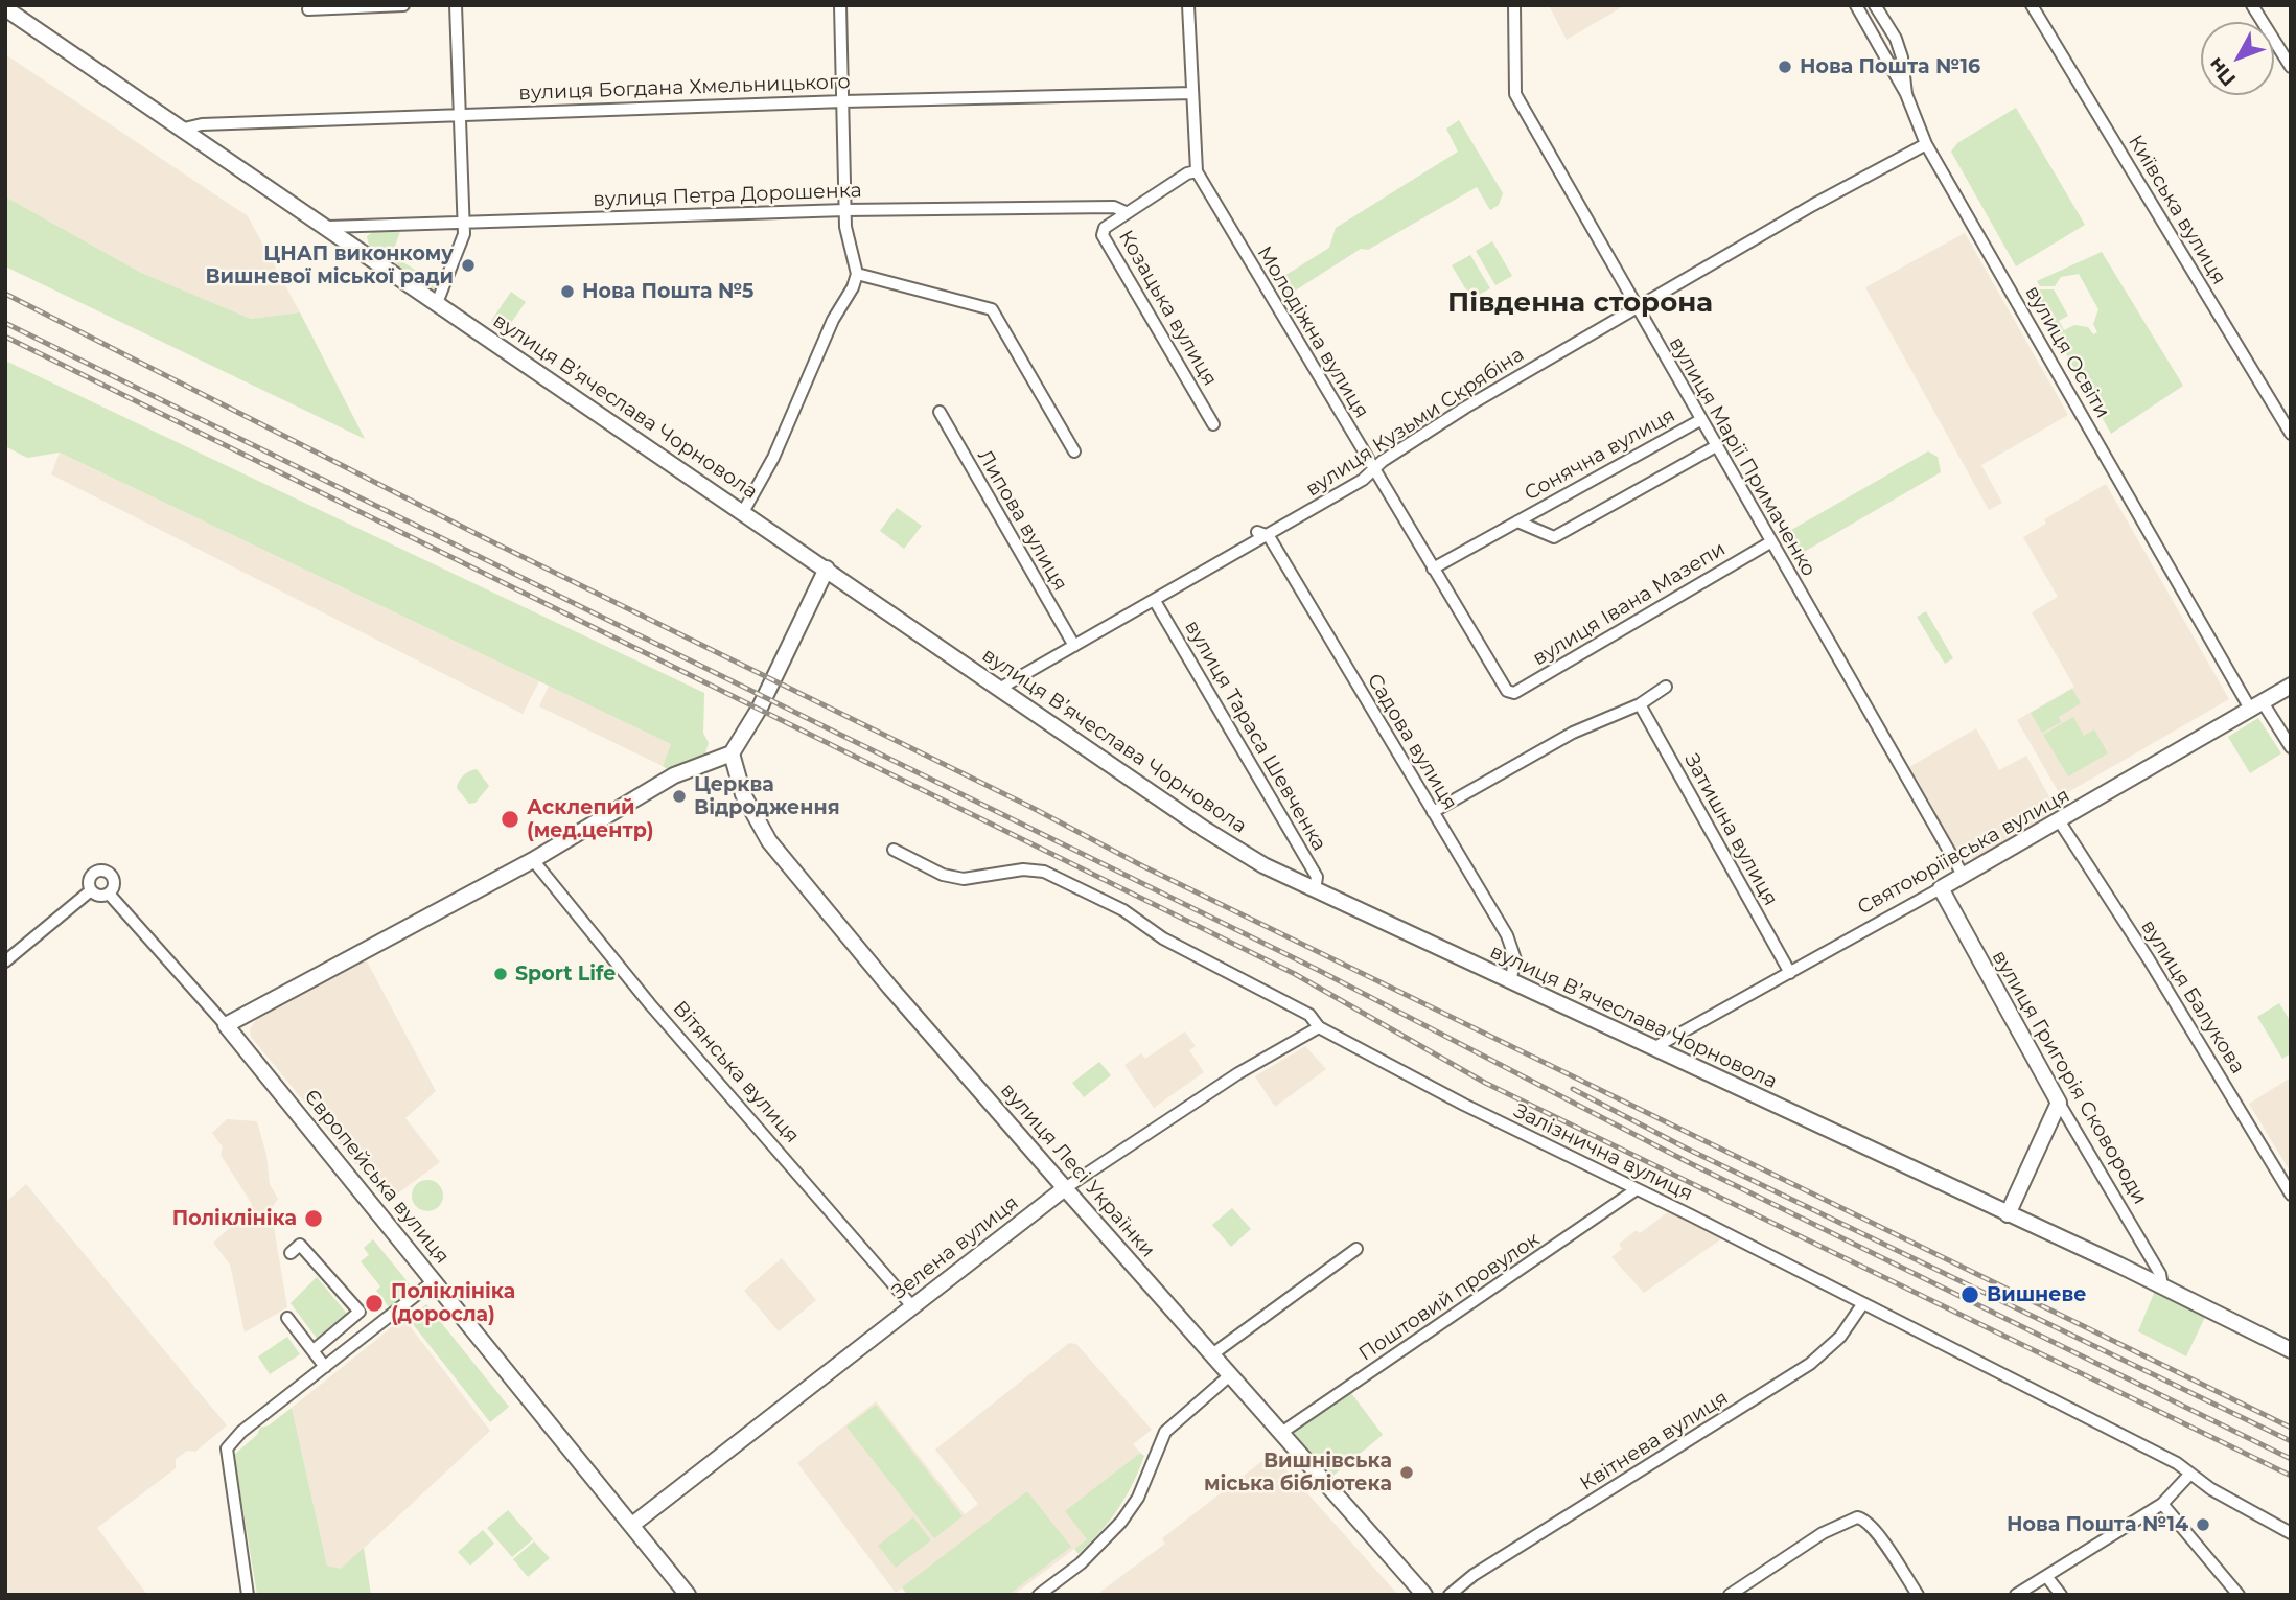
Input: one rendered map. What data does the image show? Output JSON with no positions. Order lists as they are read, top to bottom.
{
  "streets": {
    "street": [
      "вулиця Богдана Хмельницького",
      "вулиця Петра Дорошенка",
      "Київська вулиця",
      "Козацька вулиця",
      "Молодіжна вулиця",
      "вулиця Освіти",
      "вулиця Вʼячеслава Чорновола",
      "вулиця Кузьми Скрябіна",
      "Сонячна вулиця",
      "вулиця Марії Примаченко",
      "Липова вулиця",
      "вулиця Івана Мазепи",
      "вулиця Тараса Шевченка",
      "Садова вулиця",
      "Затишна вулиця",
      "Святоюріївська вулиця",
      "вулиця Балукова",
      "Вітянська вулиця",
      "вулиця Григорія Сковороди",
      "Залізнична вулиця",
      "вулиця Лесі Українки",
      "Європейська вулиця",
      "Зелена вулиця",
      "Поштовий провулок",
      "Квітнева вулиця"
    ]
  },
  "crossings": [
    ["вулиця Богдана Хмельницького", "Молодіжна вулиця"],
    ["вулиця Богдана Хмельницького", "вулиця Вʼячеслава Чорновола"],
    ["вулиця Петра Дорошенка", "Козацька вулиця"],
    ["вулиця Петра Дорошенка", "вулиця Вʼячеслава Чорновола"],
    ["Козацька вулиця", "Молодіжна вулиця"],
    ["Молодіжна вулиця", "вулиця Кузьми Скрябіна"],
    ["Молодіжна вулиця", "Сонячна вулиця"],
    ["Молодіжна вулиця", "вулиця Івана Мазепи"],
    ["вулиця Освіти", "вулиця Кузьми Скрябіна"],
    ["вулиця Освіти", "Святоюріївська вулиця"],
    ["вулиця Вʼячеслава Чорновола", "вулиця Кузьми Скрябіна"],
    ["вулиця Вʼячеслава Чорновола", "вулиця Тараса Шевченка"],
    ["вулиця Вʼячеслава Чорновола", "Садова вулиця"],
    ["вулиця Вʼячеслава Чорновола", "Святоюріївська вулиця"],
    ["вулиця Вʼячеслава Чорновола", "вулиця Григорія Сковороди"],
    ["вулиця Кузьми Скрябіна", "вулиця Марії Примаченко"],
    ["вулиця Кузьми Скрябіна", "Липова вулиця"],
    ["вулиця Кузьми Скрябіна", "вулиця Тараса Шевченка"],
    ["вулиця Кузьми Скрябіна", "Садова вулиця"],
    ["Сонячна вулиця", "вулиця Марії Примаченко"],
    ["вулиця Марії Примаченко", "вулиця Івана Мазепи"],
    ["вулиця Марії Примаченко", "Святоюріївська вулиця"],
    ["Затишна вулиця", "Святоюріївська вулиця"],
    ["Святоюріївська вулиця", "вулиця Балукова"],
    ["Святоюріївська вулиця", "вулиця Григорія Сковороди"],
    ["Вітянська вулиця", "Зелена вулиця"],
    ["Залізнична вулиця", "Зелена вулиця"],
    ["Залізнична вулиця", "Поштовий провулок"],
    ["Залізнична вулиця", "Квітнева вулиця"],
    ["вулиця Лесі Українки", "Зелена вулиця"],
    ["вулиця Лесі Українки", "Поштовий провулок"],
    ["Європейська вулиця", "Зелена вулиця"]
  ],
  "districts": ["Південна сторона"],
  "places": [
    "Нова Пошта №16",
    "ЦНАП виконкому Вишневої міської ради",
    "Нова Пошта №5",
    "Церква Відродження",
    "Асклепий (мед.центр)",
    "Sport Life",
    "Поліклініка",
    "Вишневе",
    "Поліклініка (доросла)",
    "Вишнівська міська бібліотека",
    "Нова Пошта №14"
  ],
  "north": "bottom left"
}
